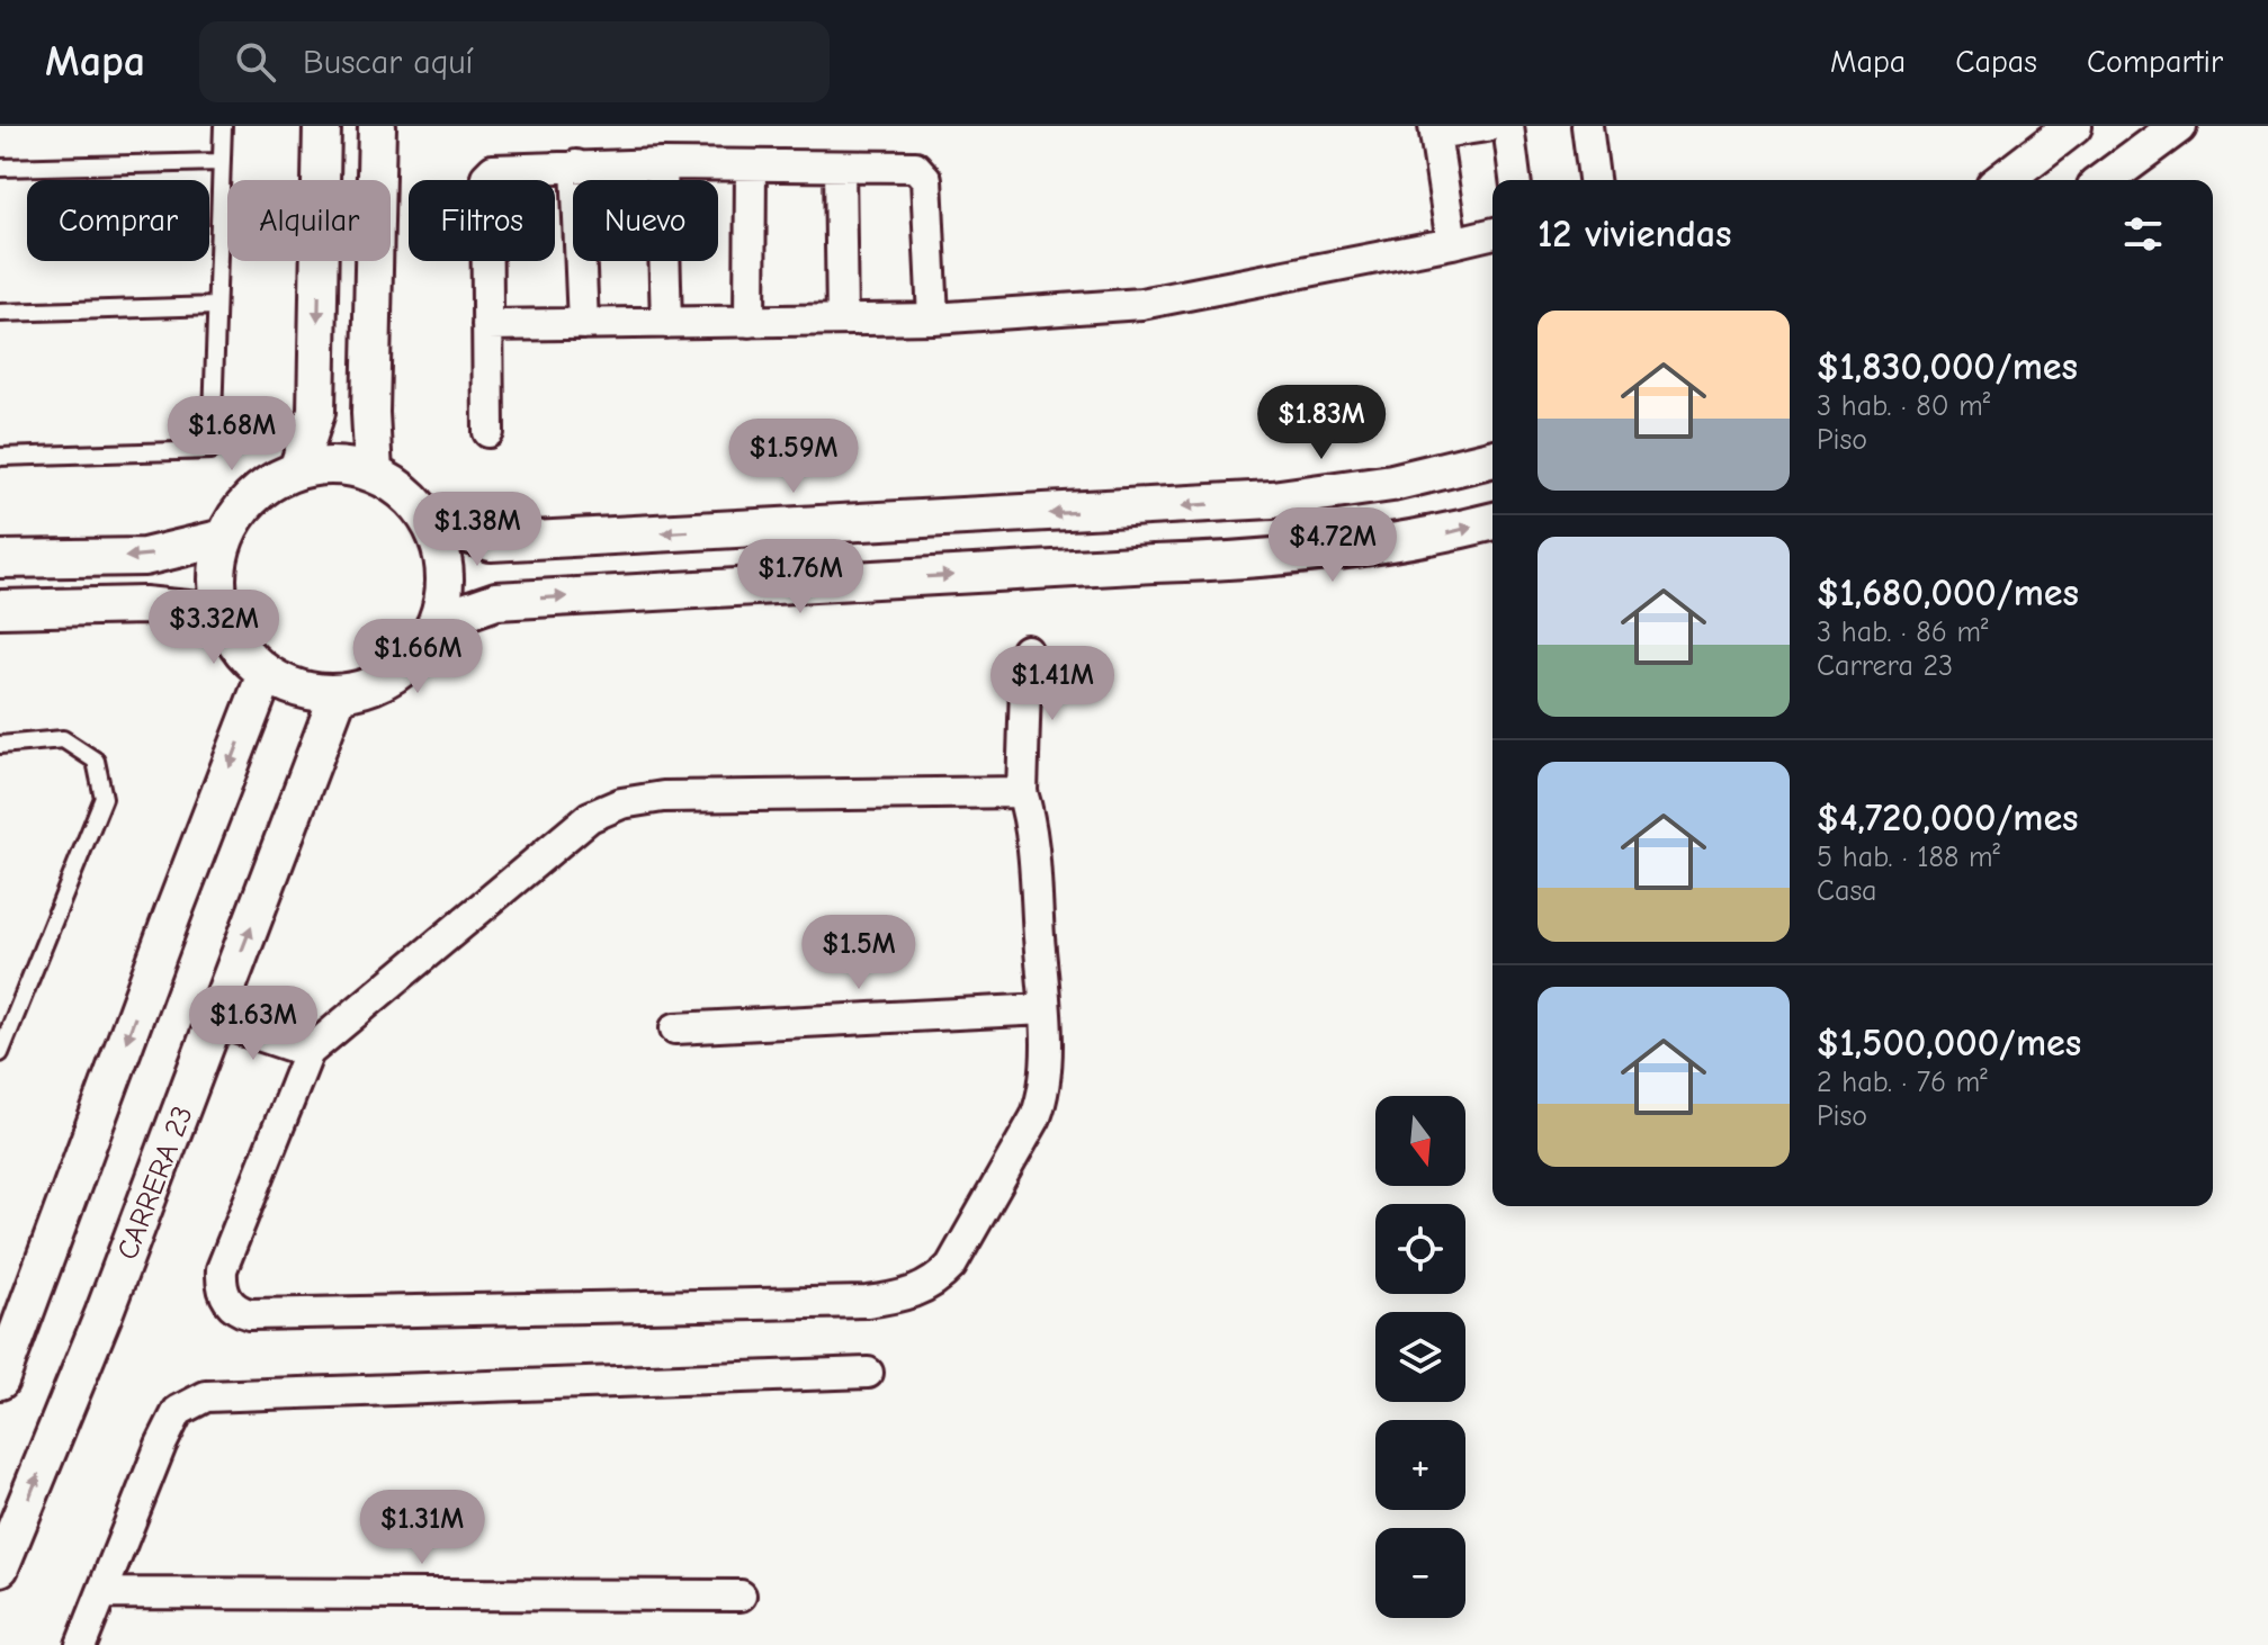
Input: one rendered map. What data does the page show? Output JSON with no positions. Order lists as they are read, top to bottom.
{
  "streets": {
    "street": ["CARRERA 23"]
  },
  "north": "bottom",
  "page": {
    "header": "Mapa",
    "search": "Buscar aquí",
    "nav": ["Mapa", "Capas", "Compartir"],
    "chip": [
      "Comprar",
      "Alquilar",
      "Filtros",
      "Nuevo"
    ],
    "heading": "12 viviendas",
    "list": [
      {
        "name": "$1,830,000/mes",
        "note": "3 hab. · 80 m² · Piso"
      },
      {
        "name": "$1,680,000/mes",
        "note": "3 hab. · 86 m² · Carrera 23"
      },
      {
        "name": "$4,720,000/mes",
        "note": "5 hab. · 188 m² · Casa"
      },
      {
        "name": "$1,500,000/mes",
        "note": "2 hab. · 76 m² · Piso"
      }
    ],
    "price": [
      "$1.83M",
      "$1.68M",
      "$1.59M",
      "$1.38M",
      "$4.72M",
      "$1.76M",
      "$3.32M",
      "$1.66M",
      "$1.41M",
      "$1.5M",
      "$1.63M",
      "$1.31M"
    ],
    "map_buttons": ["+", "−"]
  }
}
